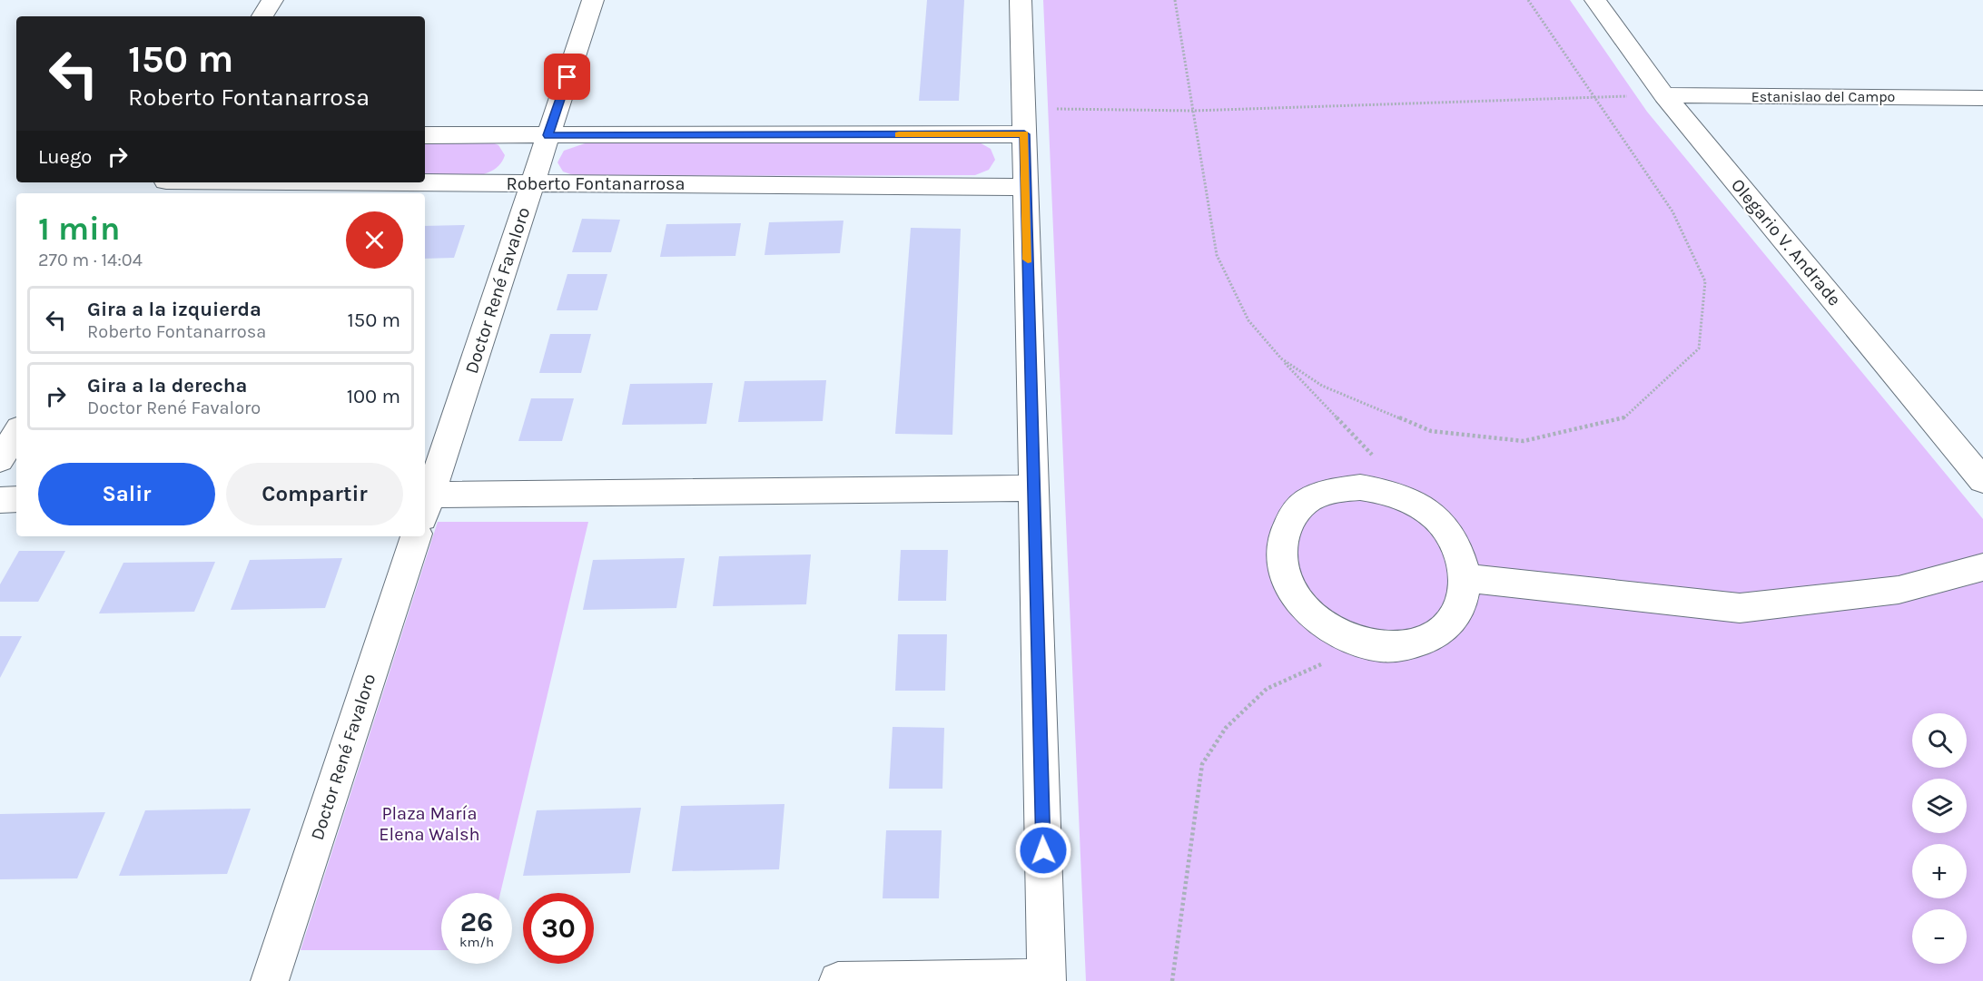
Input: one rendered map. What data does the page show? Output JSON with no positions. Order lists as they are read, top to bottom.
{
  "streets": {
    "street": [
      "Estanislao del Campo",
      "Roberto Fontanarrosa",
      "Olegario V. Andrade",
      "Doctor René Favaloro"
    ]
  },
  "crossings": [
    ["Estanislao del Campo", "Olegario V. Andrade"],
    ["Roberto Fontanarrosa", "Doctor René Favaloro"]
  ],
  "parks": ["Plaza María Elena Walsh"],
  "page": {
    "turn": ["150 m", "Roberto Fontanarrosa"],
    "then": "Luego",
    "heading": ["1 min", "270 m · 14:04"],
    "list": [
      {
        "name": "Gira a la izquierda",
        "note": "Roberto Fontanarrosa",
        "value": "150 m"
      },
      {
        "name": "Gira a la derecha",
        "note": "Doctor René Favaloro",
        "value": "100 m"
      }
    ],
    "buttons": ["Salir", "Compartir"],
    "map_buttons": ["+", "−"],
    "speed": "26 km/h",
    "limit": "30"
  }
}
